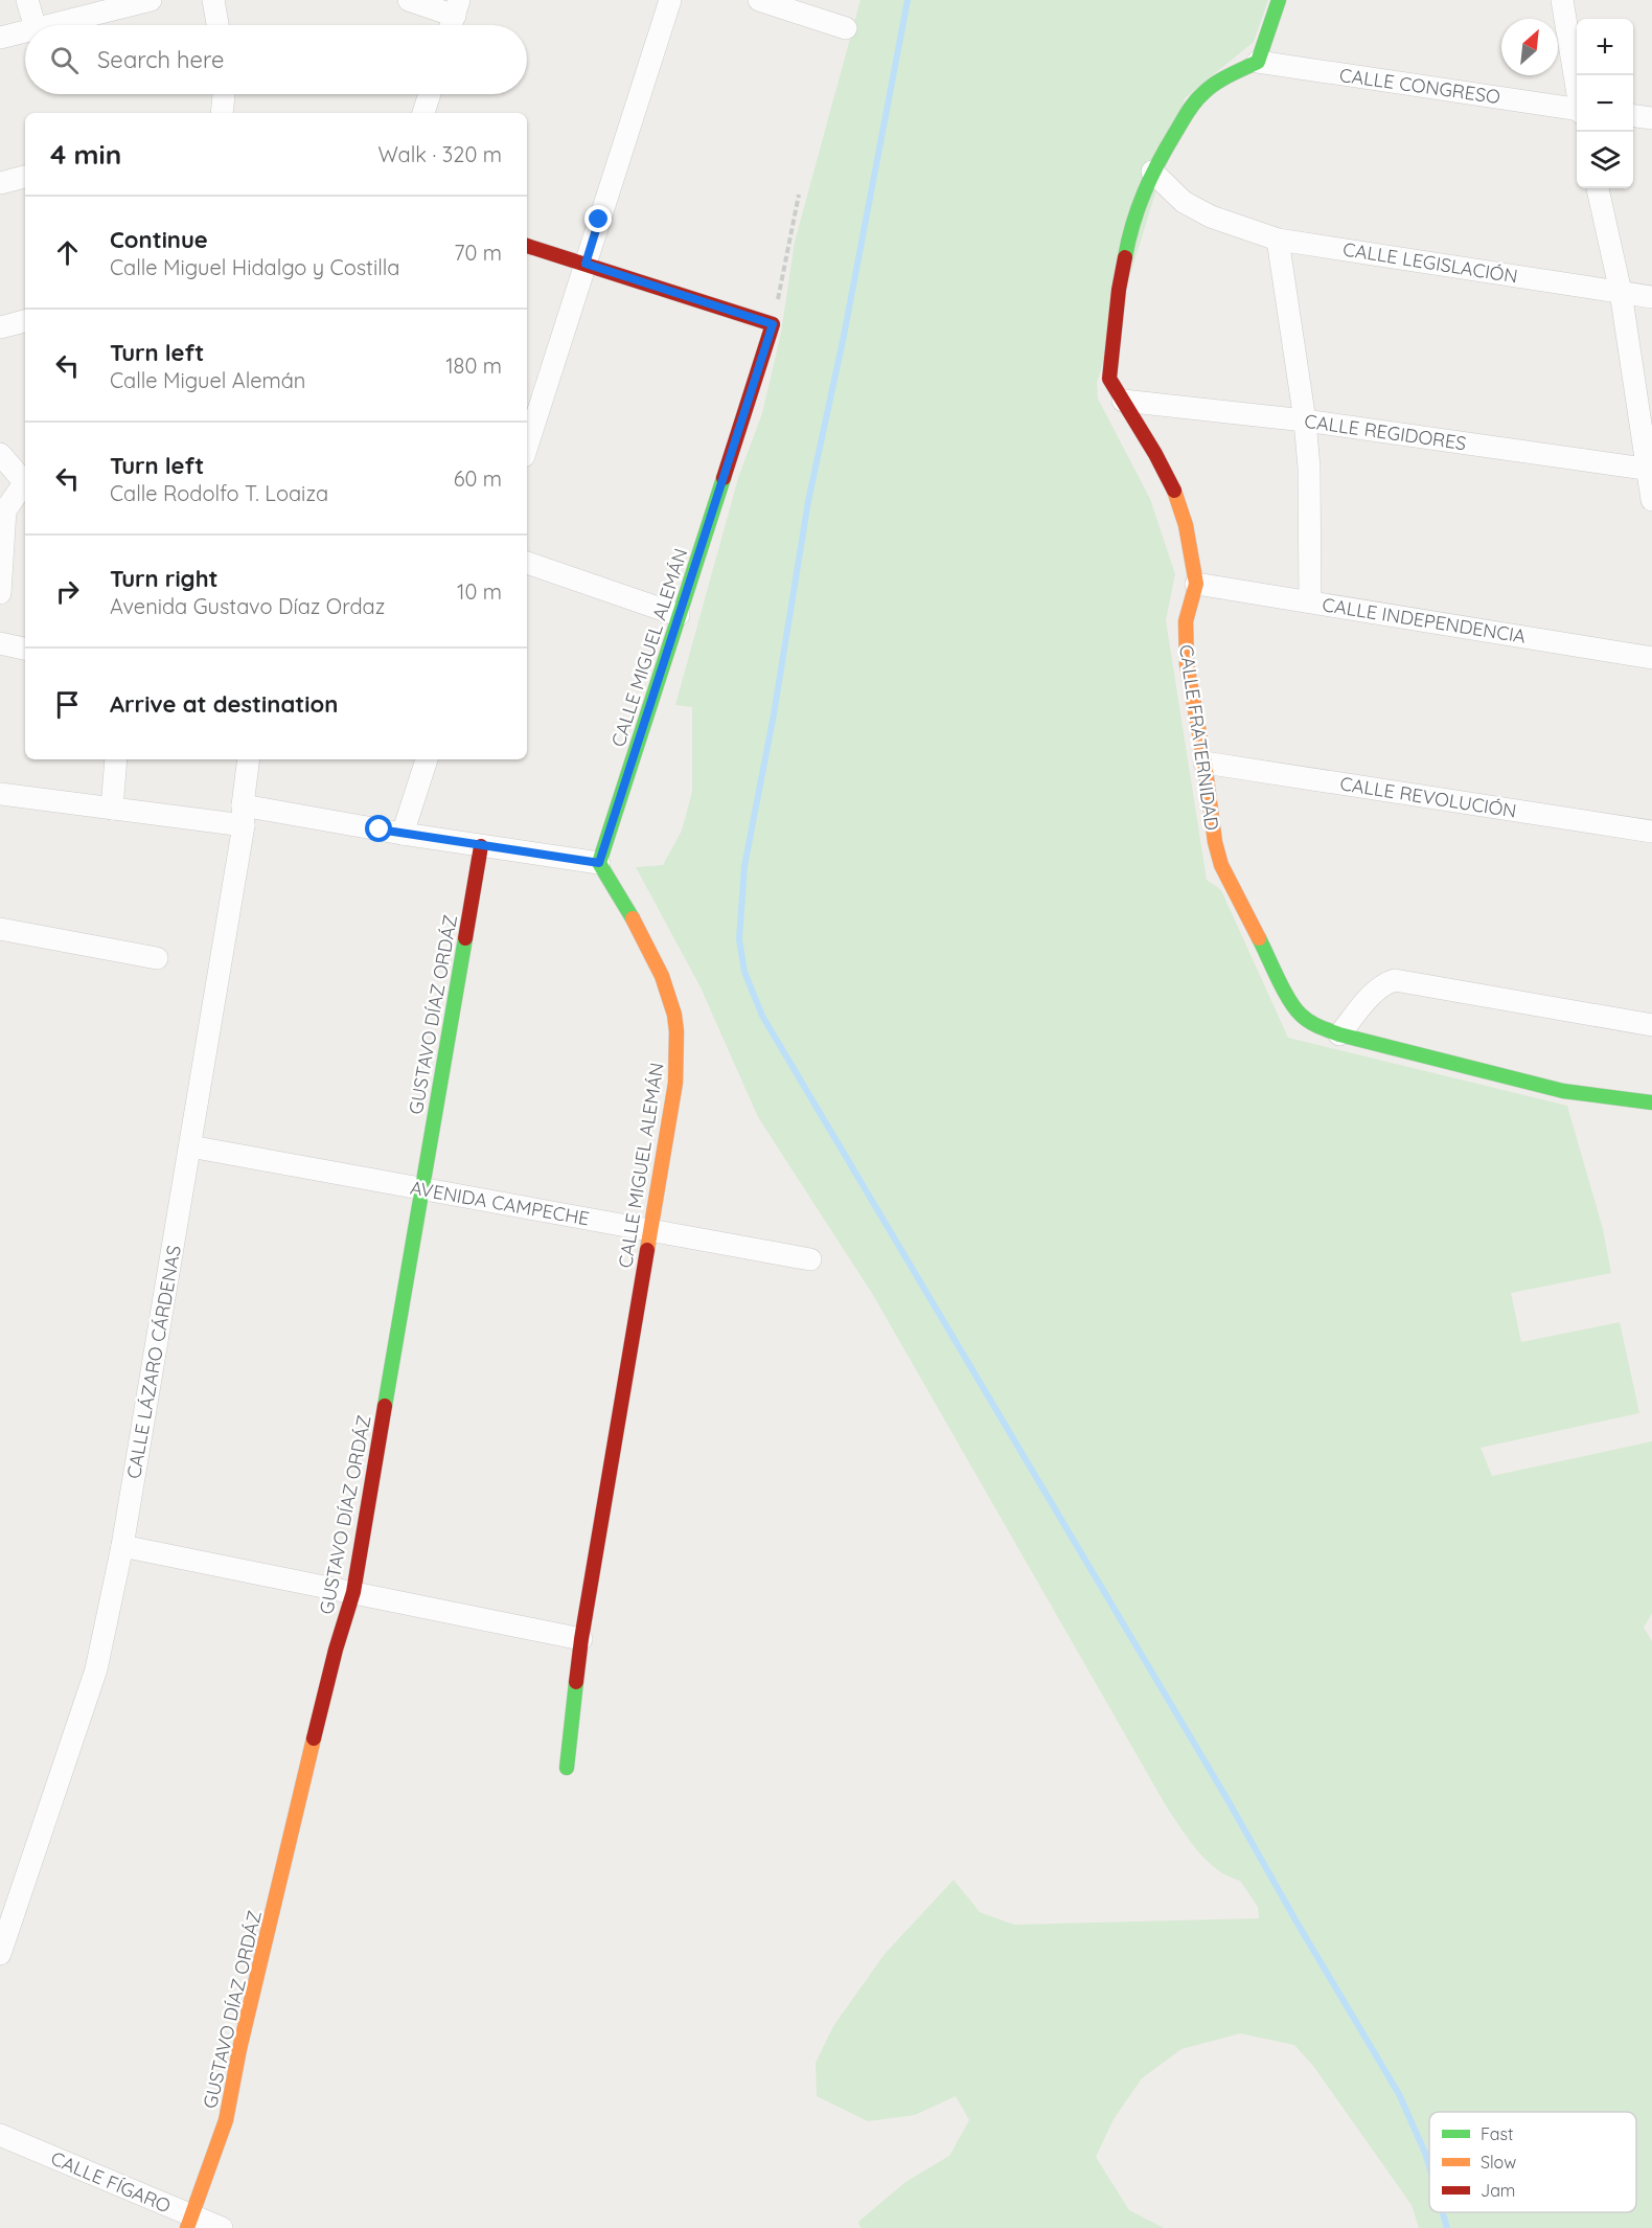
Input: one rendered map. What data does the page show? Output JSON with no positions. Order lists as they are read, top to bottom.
{
  "streets": {
    "street": [
      "CALLE CONGRESO",
      "CALLE LEGISLACIÓN",
      "CALLE REGIDORES",
      "CALLE INDEPENDENCIA",
      "CALLE MIGUEL ALEMÁN",
      "CALLE FRATERNIDAD",
      "CALLE REVOLUCIÓN",
      "GUSTAVO DÍAZ ORDÁZ",
      "AVENIDA CAMPECHE",
      "CALLE LÁZARO CÁRDENAS",
      "CALLE FÍGARO"
    ]
  },
  "crossings": [
    ["CALLE CONGRESO", "CALLE FRATERNIDAD"],
    ["CALLE LEGISLACIÓN", "CALLE FRATERNIDAD"],
    ["CALLE REGIDORES", "CALLE FRATERNIDAD"],
    ["CALLE INDEPENDENCIA", "CALLE FRATERNIDAD"],
    ["CALLE MIGUEL ALEMÁN", "AVENIDA CAMPECHE"],
    ["CALLE FRATERNIDAD", "CALLE REVOLUCIÓN"],
    ["GUSTAVO DÍAZ ORDÁZ", "AVENIDA CAMPECHE"],
    ["GUSTAVO DÍAZ ORDÁZ", "CALLE FÍGARO"],
    ["AVENIDA CAMPECHE", "CALLE LÁZARO CÁRDENAS"]
  ],
  "legend": ["Fast", "Slow", "Jam"],
  "north": "top right",
  "page": {
    "map_buttons": ["+", "−"],
    "search": "Search here",
    "heading": ["4 min", "Walk · 320 m"],
    "list": [
      ["Continue", "Calle Miguel Hidalgo y Costilla", "70 m"],
      ["Turn left", "Calle Miguel Alemán", "180 m"],
      ["Turn left", "Calle Rodolfo T. Loaiza", "60 m"],
      ["Turn right", "Avenida Gustavo Díaz Ordaz", "10 m"],
      "Arrive at destination"
    ]
  }
}
